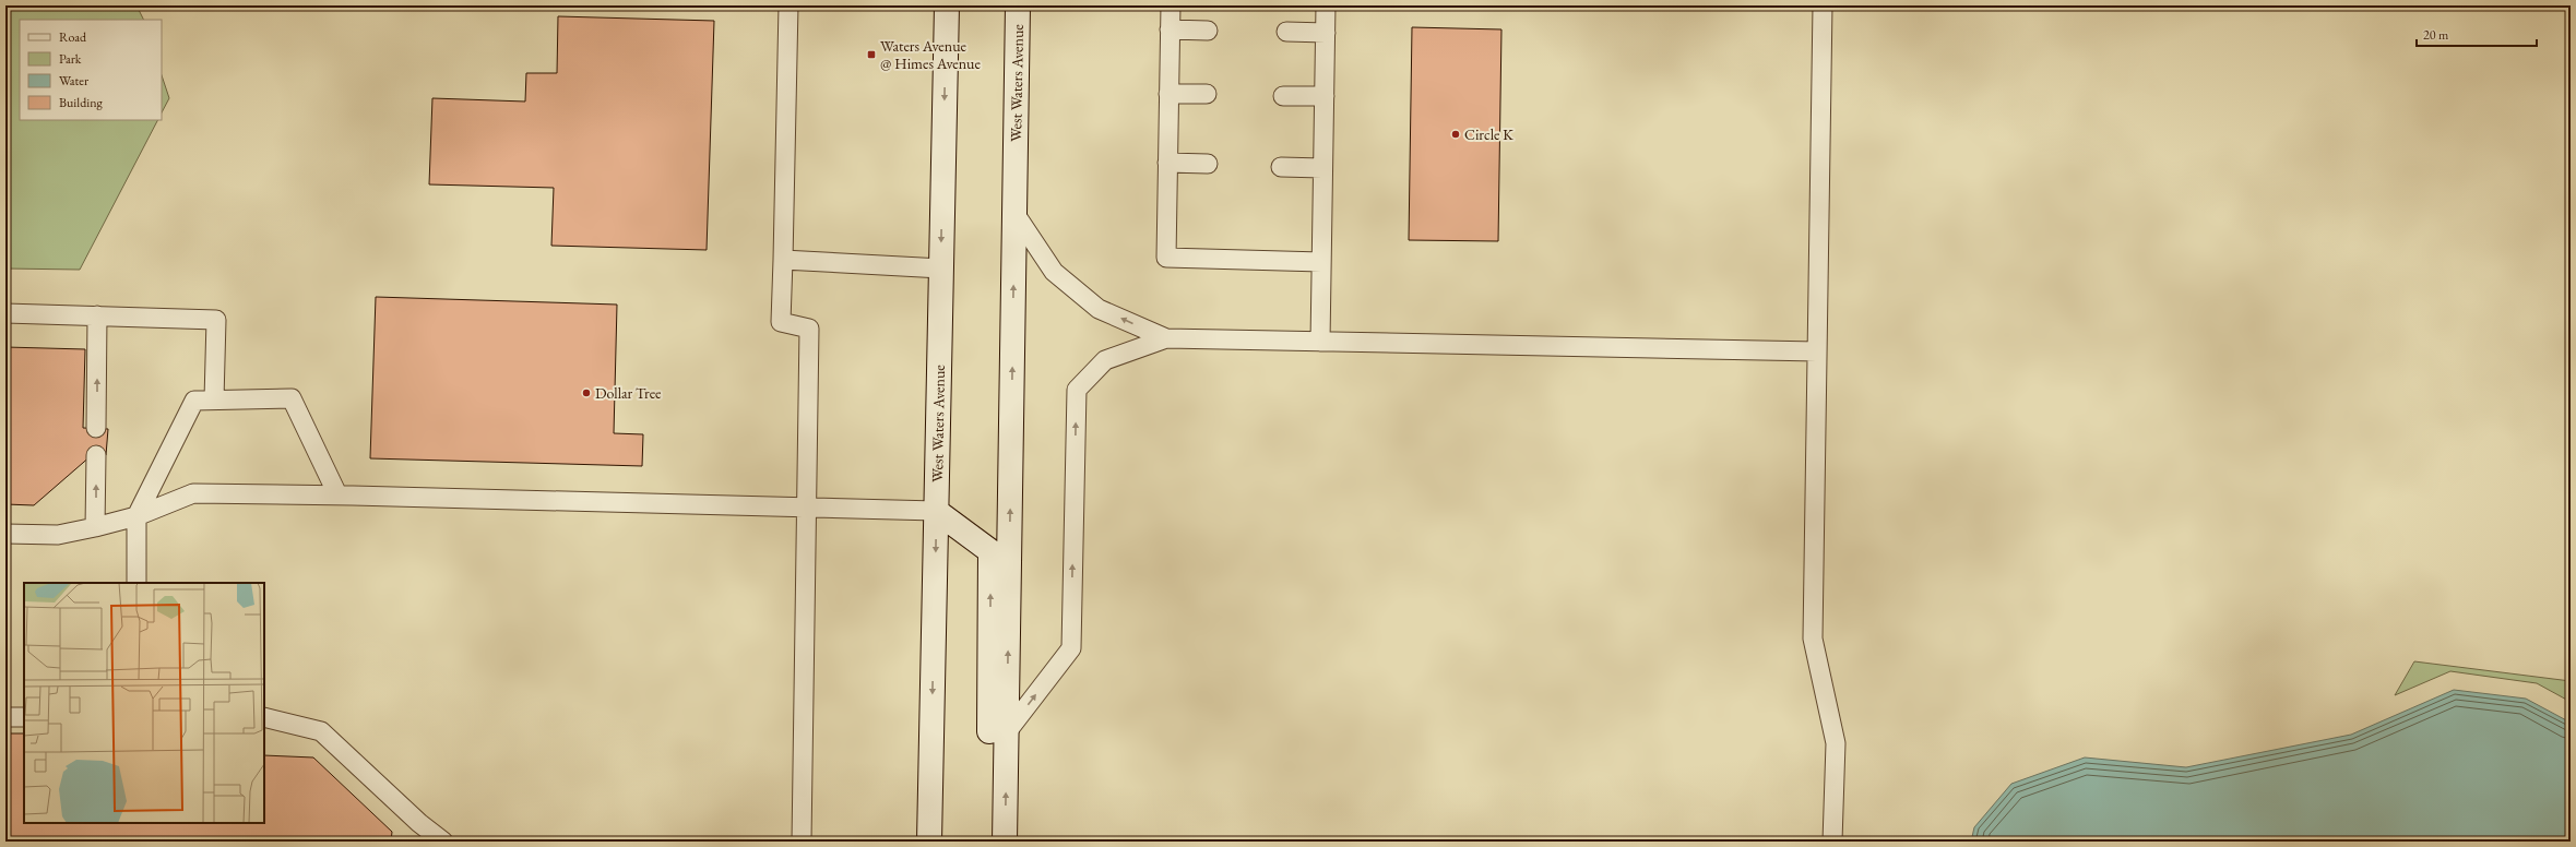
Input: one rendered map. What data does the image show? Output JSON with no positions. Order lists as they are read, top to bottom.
{
  "streets": {
    "main road": ["West Waters Avenue"]
  },
  "places": {
    "transit": ["Waters Avenue @ Himes Avenue"],
    "other": ["Circle K", "Dollar Tree"]
  },
  "legend": [
    "Road",
    "Park",
    "Water",
    "Building"
  ],
  "scale_bar": "20 m"
}
